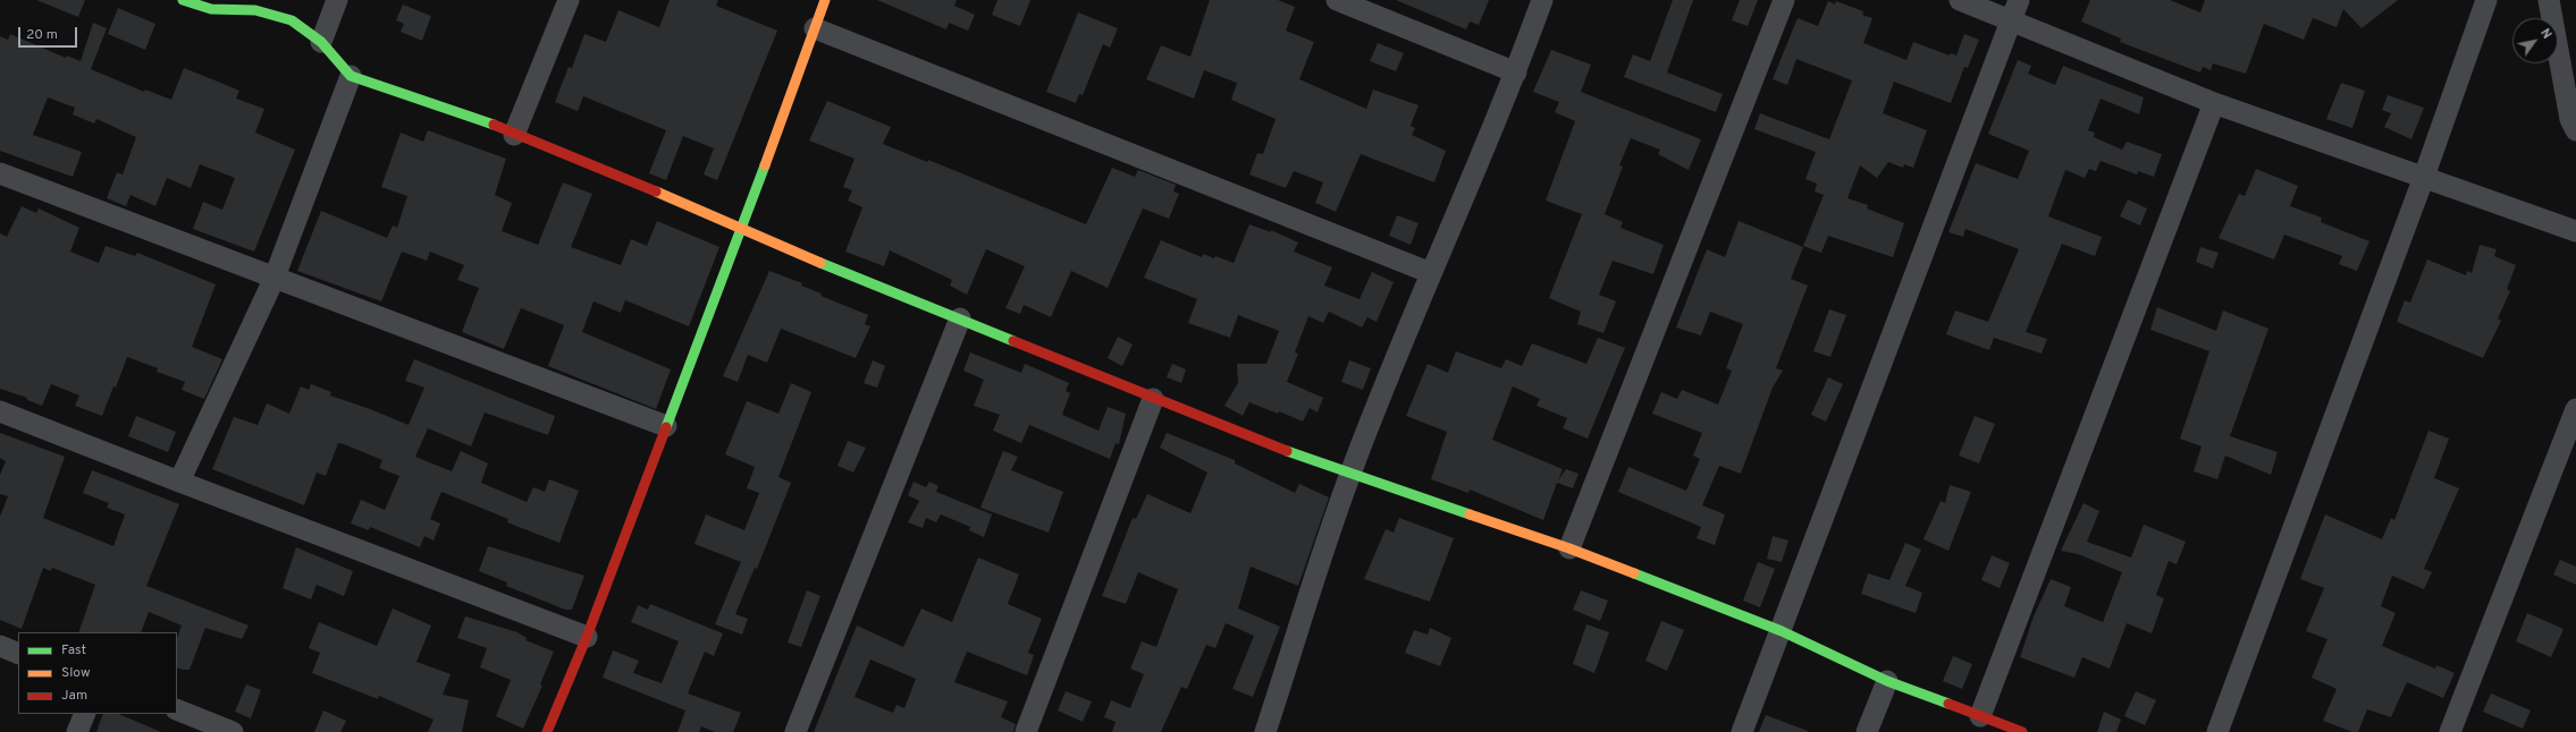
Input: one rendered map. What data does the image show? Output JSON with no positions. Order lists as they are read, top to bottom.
{
  "legend": ["Fast", "Slow", "Jam"],
  "scale_bar": "20 m",
  "north": "top right"
}
